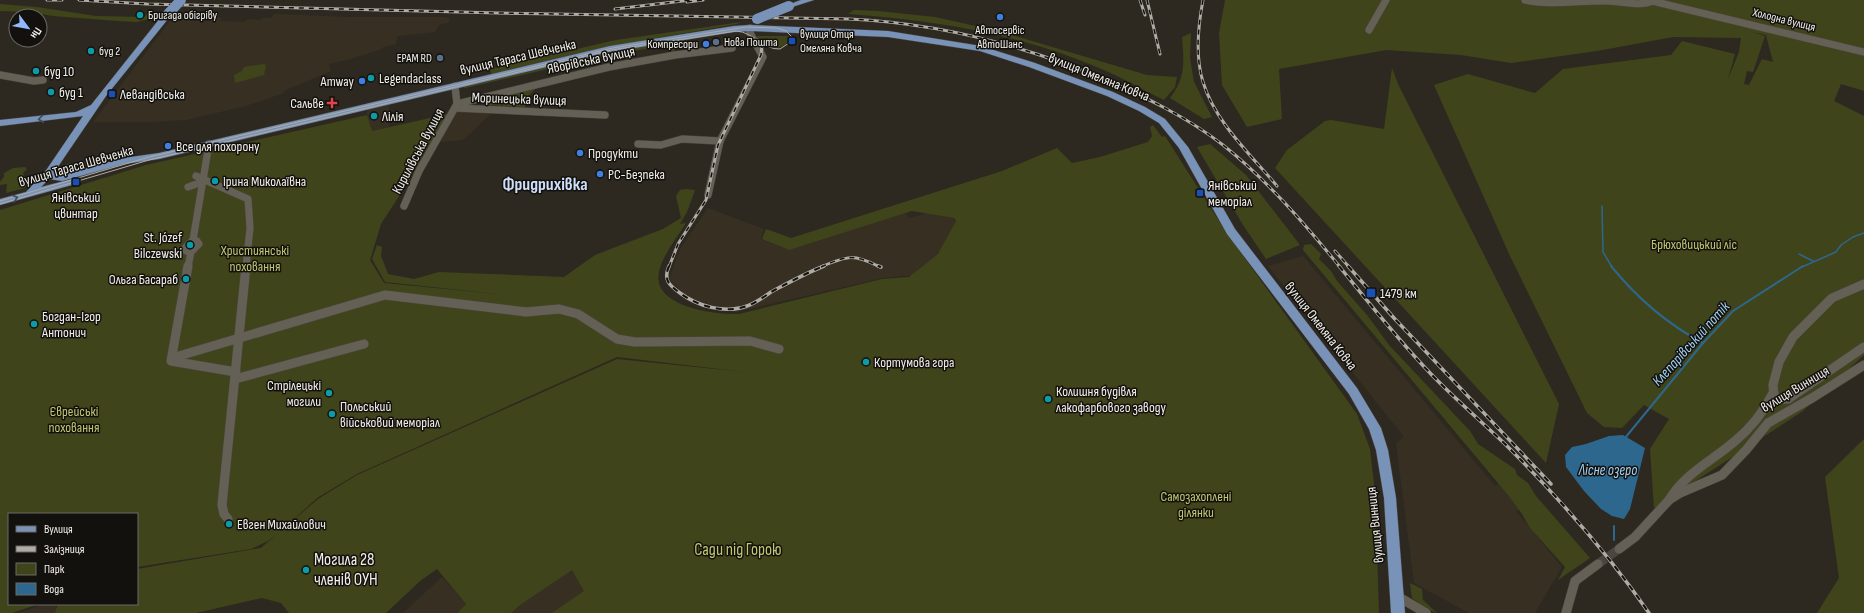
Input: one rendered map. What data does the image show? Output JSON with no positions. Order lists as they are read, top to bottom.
{
  "streets": {
    "main road": ["вулиця Тараса Шевченка", "вулиця Омеляна Ковча", "вулиця Винниця"],
    "street": [
      "Холодна вулиця",
      "Яворівська вулиця",
      "Моринецька вулиця",
      "Кирилівська вулиця"
    ]
  },
  "crossings": [
    ["вулиця Тараса Шевченка", "вулиця Омеляна Ковча"],
    ["вулиця Тараса Шевченка", "Моринецька вулиця"],
    ["Яворівська вулиця", "Моринецька вулиця"],
    ["Яворівська вулиця", "Кирилівська вулиця"],
    ["вулиця Омеляна Ковча", "вулиця Винниця"],
    ["Моринецька вулиця", "Кирилівська вулиця"]
  ],
  "districts": ["Фридрихівка"],
  "water": ["Клепарівський потік", "Лісне озеро"],
  "parks": [
    "Брюховицький ліс",
    "Християнські поховання",
    "Єврейські поховання",
    "Самозахоплені ділянки",
    "Сади під Горою"
  ],
  "places": {
    "other": [
      "Бригада обігріву",
      "Автосервіс АвтоШанс",
      "Нова Пошта",
      "Компресори",
      "буд 2",
      "EPAM RD",
      "буд 10",
      "Legendaclass",
      "Amway",
      "буд 1",
      "Лілія",
      "Все для похорону",
      "Продукти",
      "РС-Безпека",
      "Ірина Миколаївна",
      "St. Józef Bilczewski",
      "Ольга Басараб",
      "Богдан-Ігор Антонич",
      "Кортумова гора",
      "Стрілецькі могили",
      "Колишня будівля лакофарбового заводу",
      "Польський військовий меморіал",
      "Евген Михайлович",
      "Могила 28 членів ОУН"
    ],
    "transit": [
      "вулиця Отця Омеляна Ковча",
      "Левандівська",
      "Янівський цвинтар",
      "Янівський меморіал",
      "1479 км"
    ],
    "health": ["Сальве"]
  },
  "legend": [
    "Вулиця",
    "Залізниця",
    "Парк",
    "Вода"
  ],
  "north": "bottom right"
}
